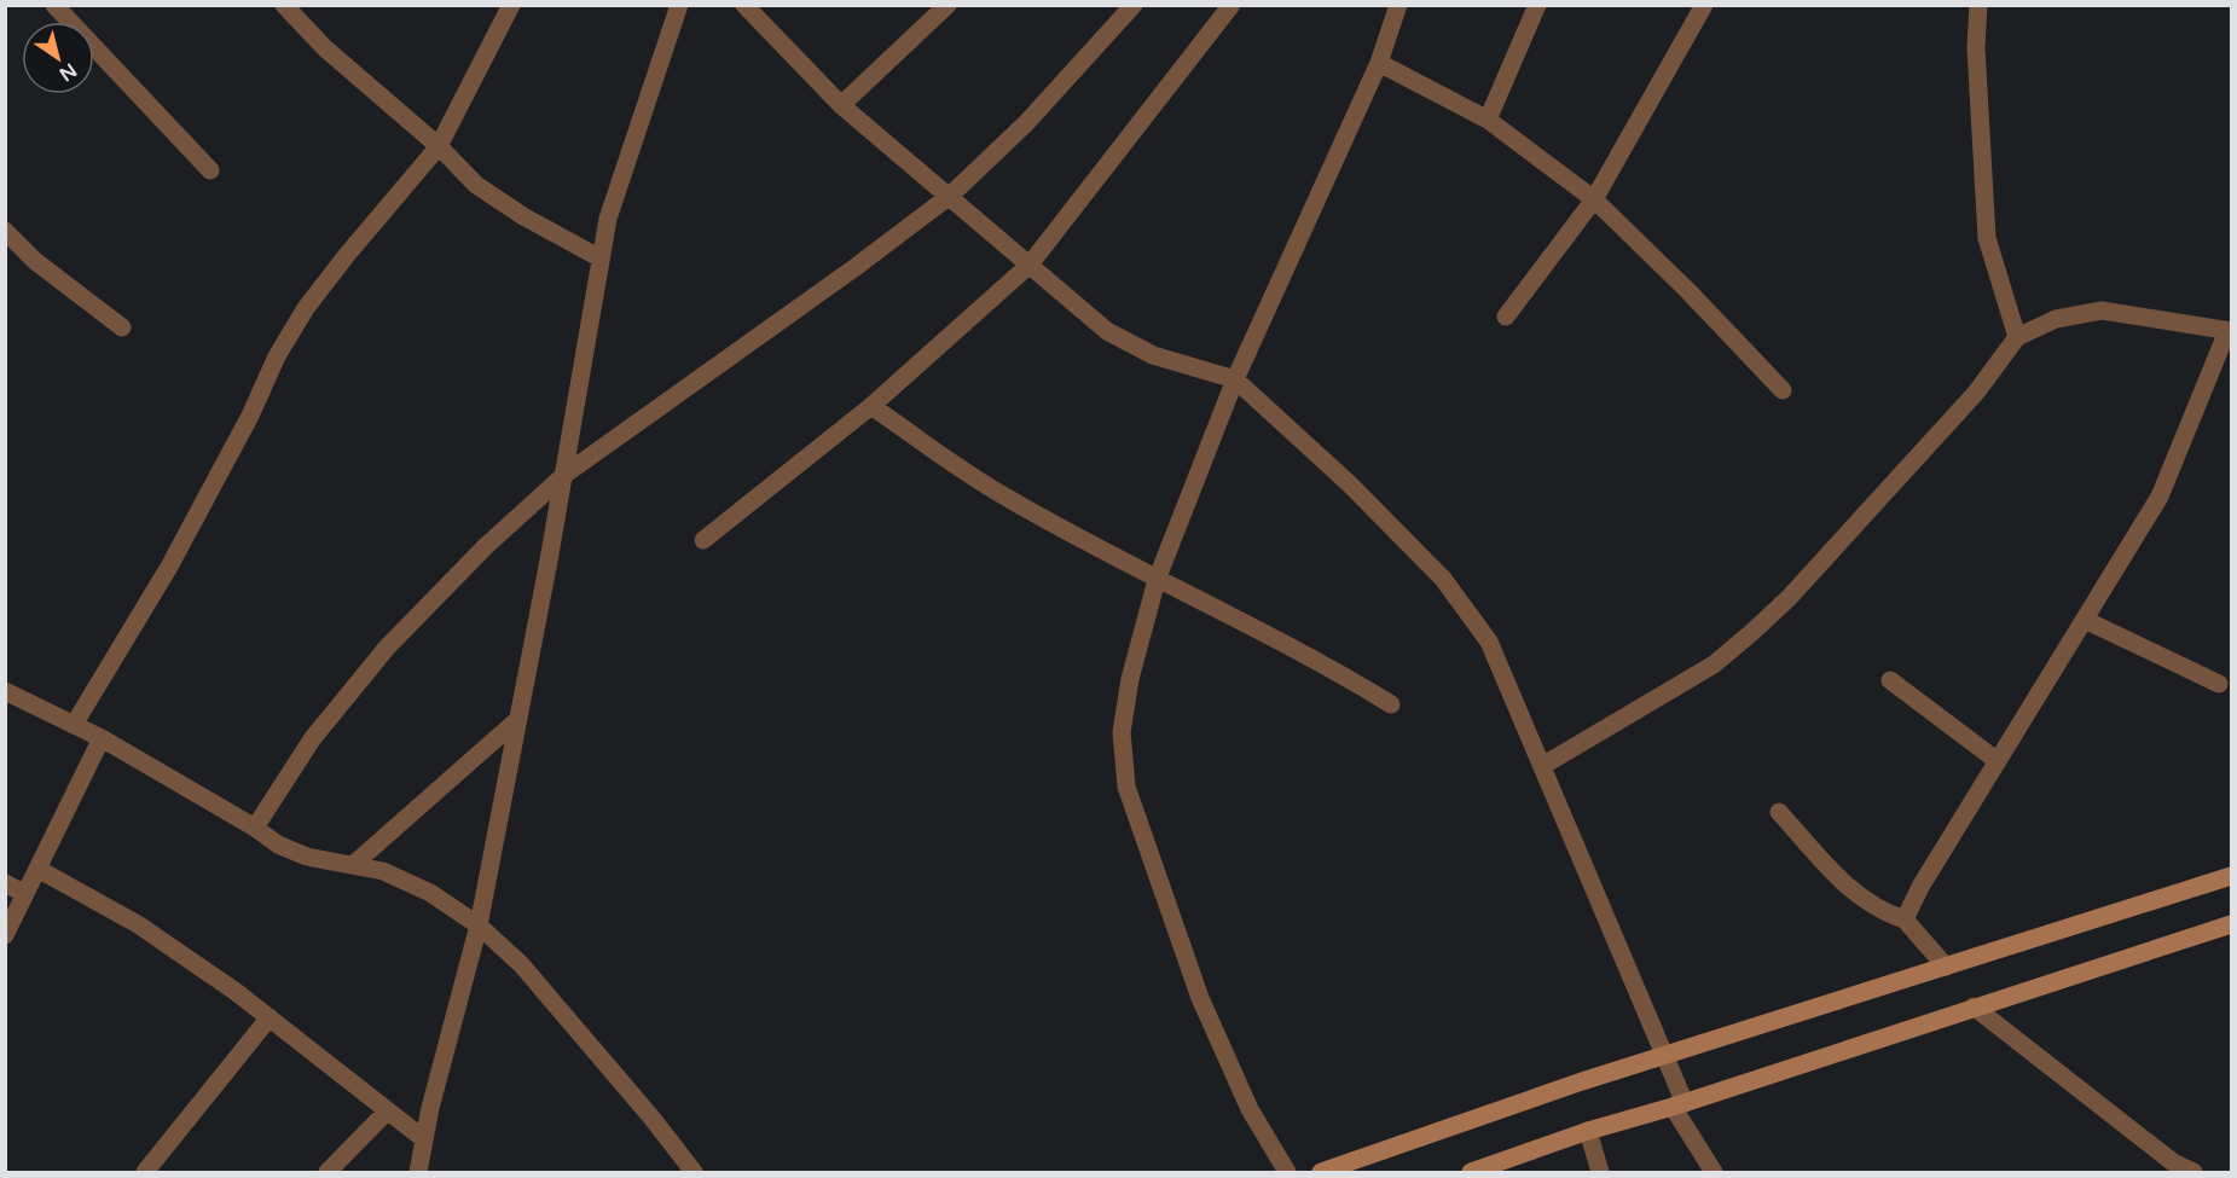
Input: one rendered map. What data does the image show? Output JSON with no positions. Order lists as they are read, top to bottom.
{
  "north": "bottom right"
}
